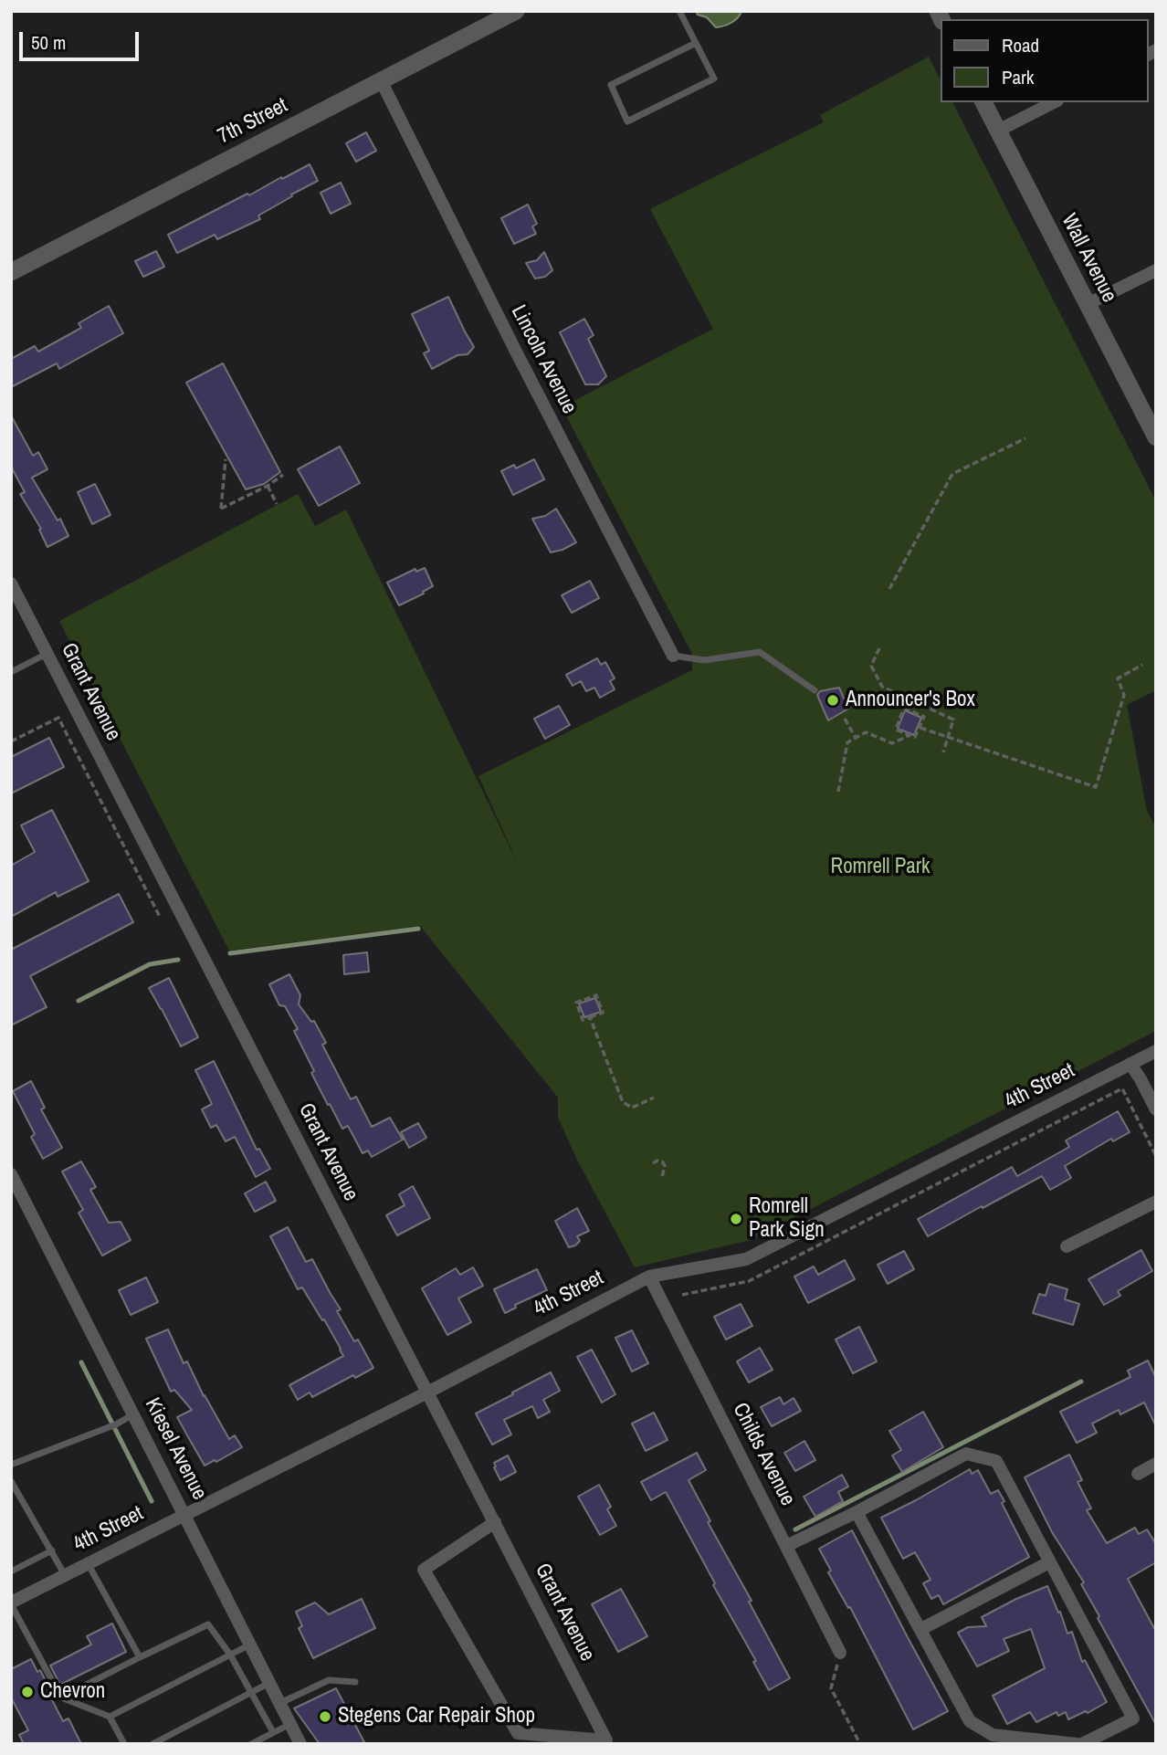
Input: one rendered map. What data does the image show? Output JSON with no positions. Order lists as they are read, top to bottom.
{
  "streets": {
    "street": [
      "7th Street",
      "Wall Avenue",
      "Lincoln Avenue",
      "Grant Avenue",
      "4th Street",
      "Kiesel Avenue",
      "Childs Avenue"
    ]
  },
  "crossings": [
    ["7th Street", "Lincoln Avenue"],
    ["Grant Avenue", "4th Street"],
    ["4th Street", "Kiesel Avenue"],
    ["4th Street", "Childs Avenue"]
  ],
  "parks": ["Romrell Park"],
  "places": [
    "Announcer's Box",
    "Romrell Park Sign",
    "Chevron",
    "Stegens Car Repair Shop"
  ],
  "legend": ["Road", "Park"],
  "scale_bar": "50 m"
}
